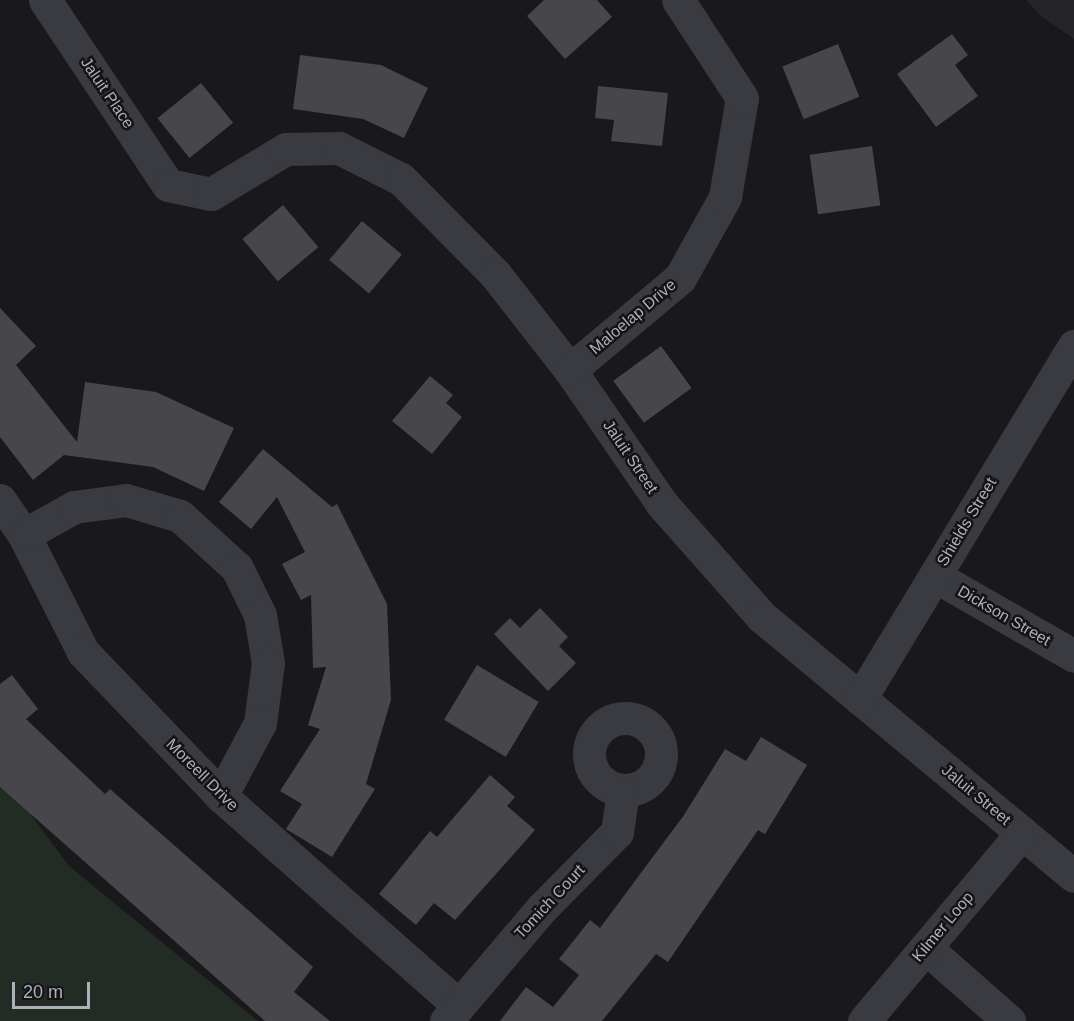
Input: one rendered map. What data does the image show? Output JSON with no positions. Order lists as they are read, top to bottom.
{
  "streets": {
    "street": [
      "Jaluit Place",
      "Maloelap Drive",
      "Jaluit Street",
      "Shields Street",
      "Dickson Street",
      "Moreell Drive",
      "Tomich Court",
      "Kilmer Loop"
    ]
  },
  "crossings": [
    ["Jaluit Place", "Jaluit Street"],
    ["Maloelap Drive", "Jaluit Street"],
    ["Jaluit Street", "Shields Street"],
    ["Jaluit Street", "Kilmer Loop"],
    ["Shields Street", "Dickson Street"],
    ["Moreell Drive", "Tomich Court"]
  ],
  "scale_bar": "20 m"
}
